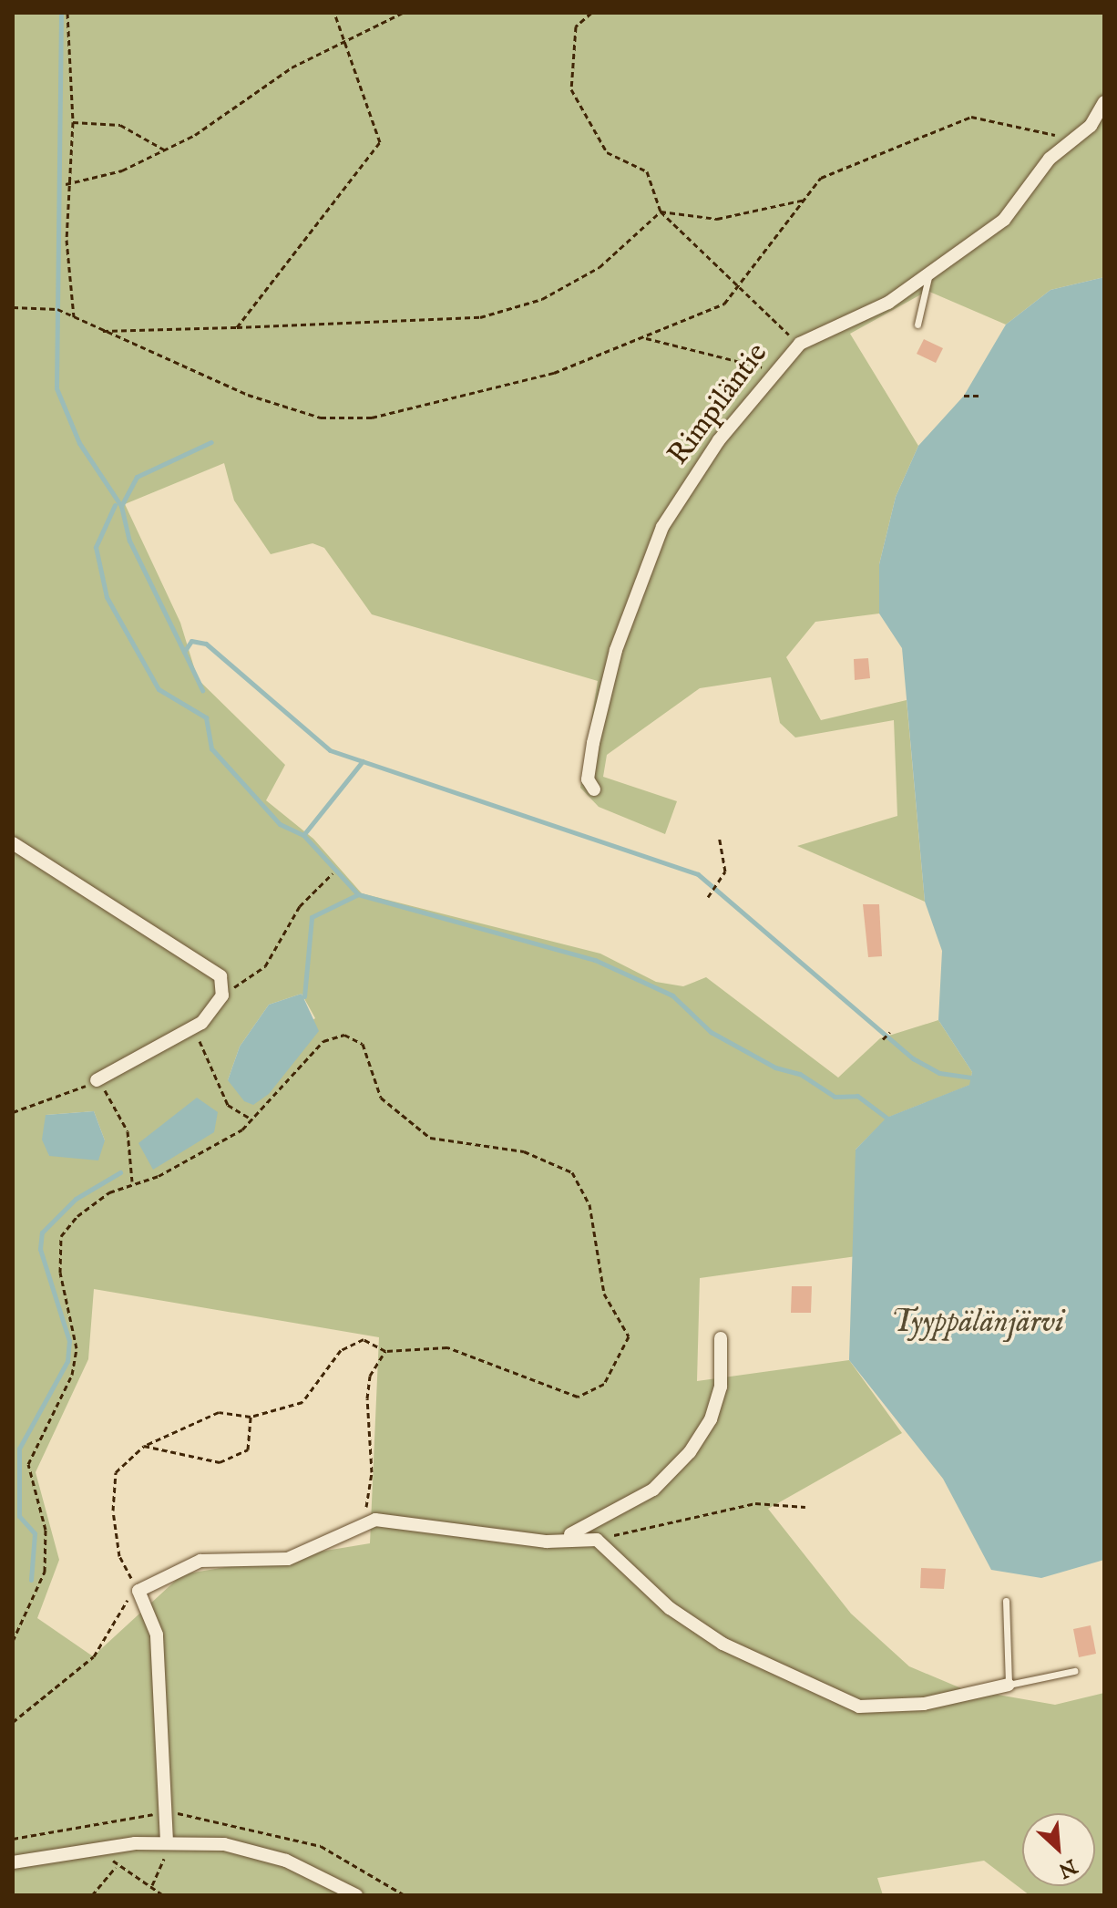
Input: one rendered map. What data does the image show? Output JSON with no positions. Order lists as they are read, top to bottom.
{
  "streets": {
    "street": ["Rimpiläntie"]
  },
  "water": ["Tyyppälänjärvi"],
  "north": "bottom right"
}
